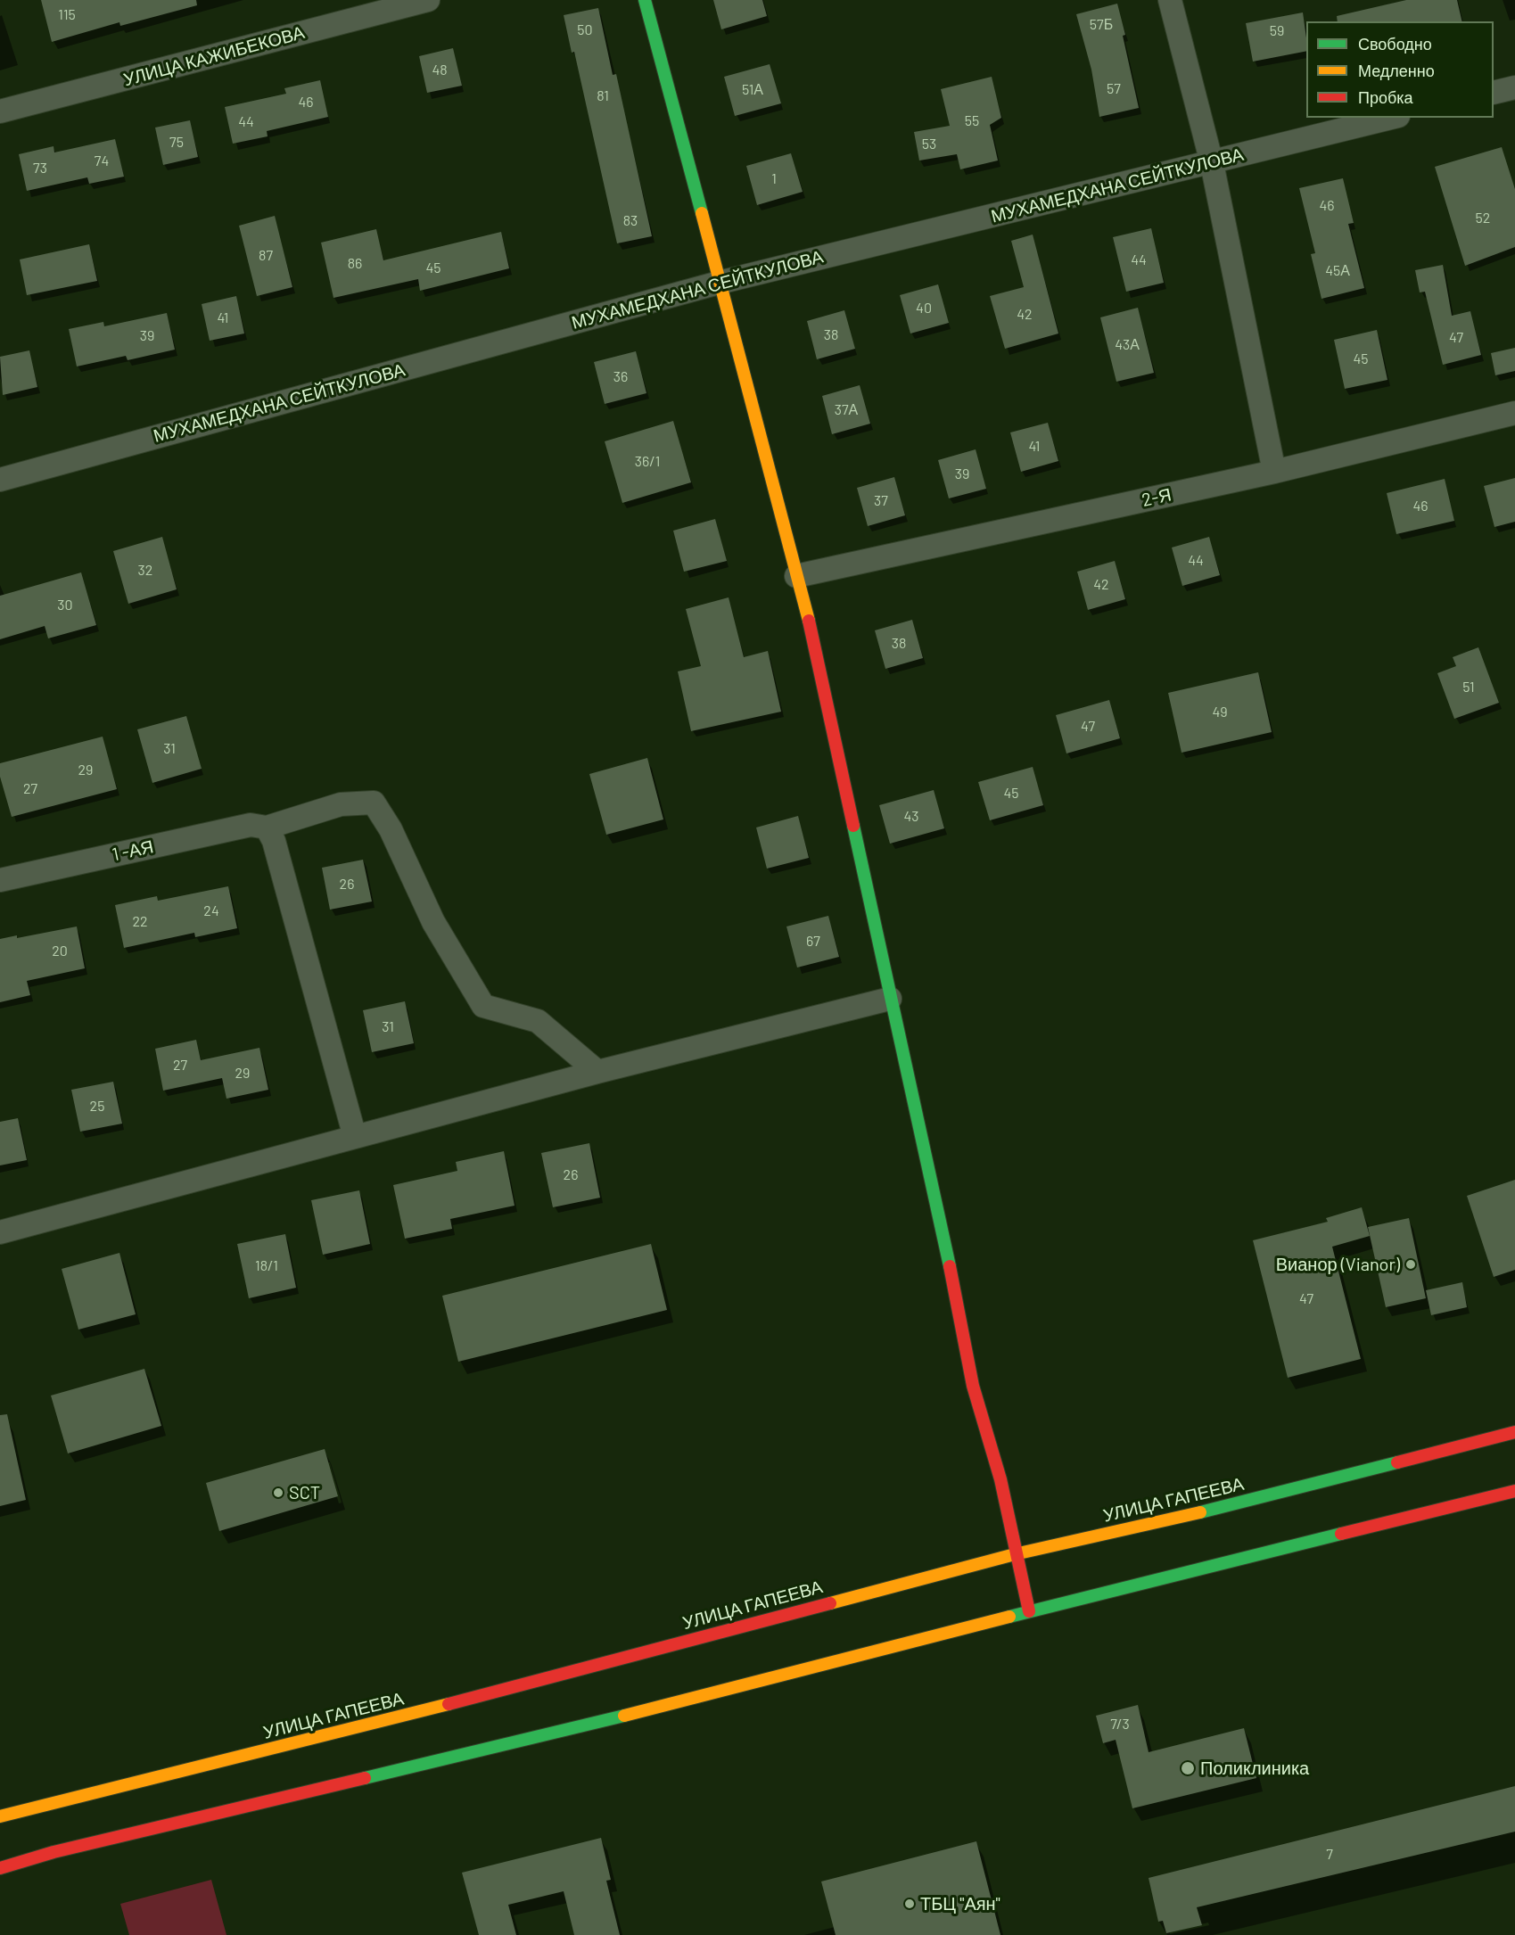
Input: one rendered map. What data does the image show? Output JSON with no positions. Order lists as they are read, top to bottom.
{
  "streets": {
    "main road": ["УЛИЦА ГАПЕЕВА"],
    "street": [
      "УЛИЦА КАЖИБЕКОВА",
      "МУХАМЕДХАНА СЕЙТКУЛОВА",
      "2-Я",
      "1 -АЯ"
    ]
  },
  "places": [
    "Вианор (Vianor)",
    "SCT",
    "Поликлиника",
    "ТБЦ \"Аян\""
  ],
  "house_numbers": [
    "115",
    "57Б",
    "50",
    "59",
    "48",
    "57",
    "51А",
    "81",
    "46",
    "55",
    "44",
    "75",
    "53",
    "74",
    "73",
    "1",
    "46",
    "52",
    "83",
    "87",
    "44",
    "86",
    "45",
    "45А",
    "40",
    "42",
    "41",
    "38",
    "39",
    "47",
    "43А",
    "45",
    "36",
    "37А",
    "41",
    "36/1",
    "39",
    "37",
    "46",
    "44",
    "32",
    "42",
    "30",
    "38",
    "51",
    "49",
    "47",
    "31",
    "29",
    "27",
    "45",
    "43",
    "26",
    "24",
    "22",
    "67",
    "20",
    "31",
    "27",
    "29",
    "25",
    "26",
    "18/1",
    "47",
    "7/3",
    "7"
  ],
  "legend": ["Свободно", "Медленно", "Пробка"]
}
